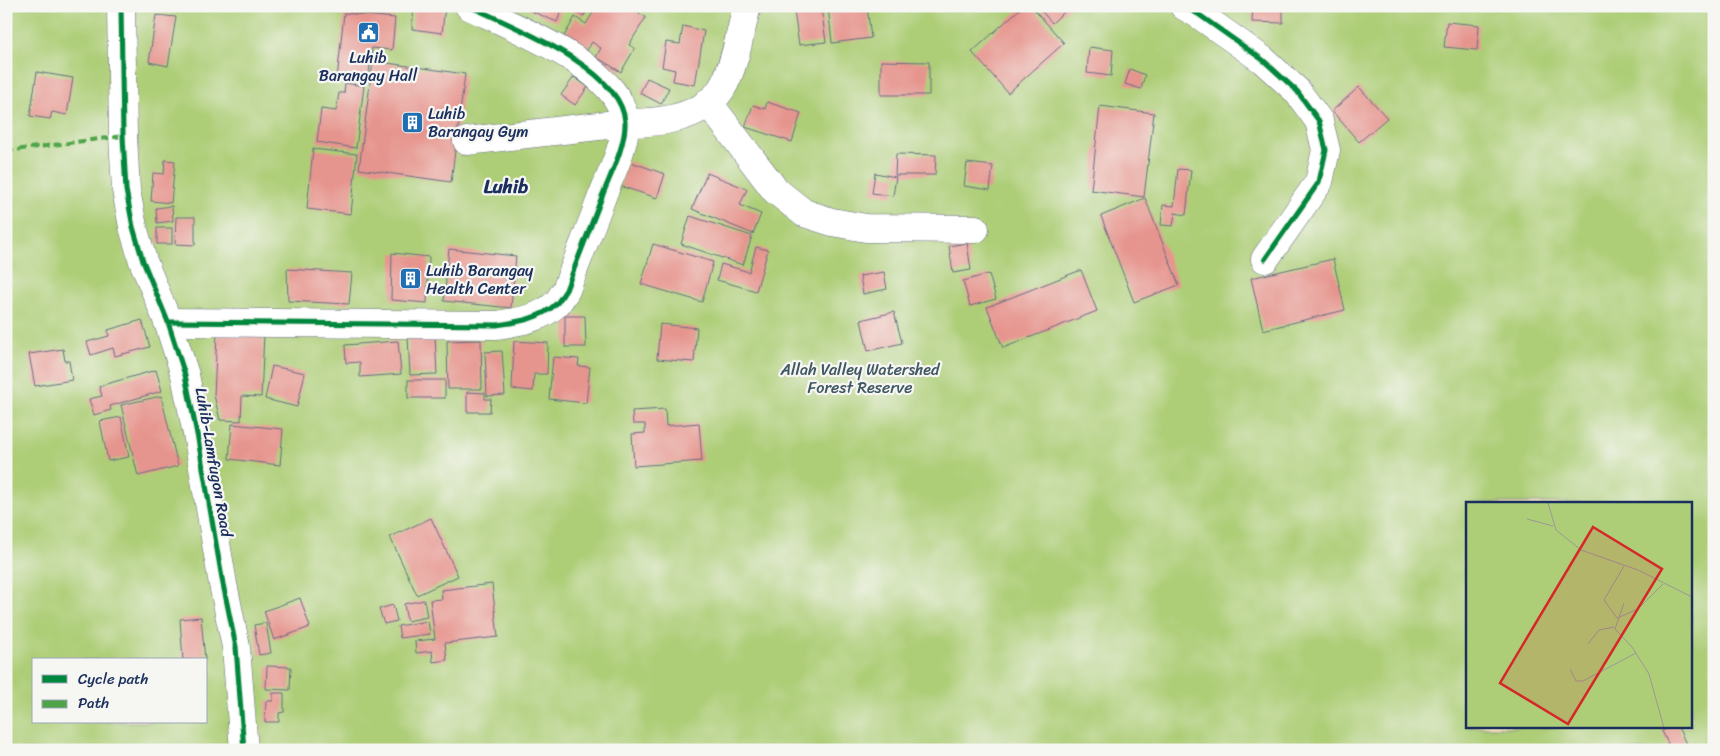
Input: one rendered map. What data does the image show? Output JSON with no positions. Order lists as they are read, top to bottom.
{
  "streets": {
    "street": ["Luhib-Lamfugon Road"]
  },
  "districts": ["Luhib"],
  "parks": ["Allah Valley Watershed Forest Reserve"],
  "places": {
    "public building": ["Luhib Barangay Hall"],
    "building": ["Luhib Barangay Gym", "Luhib Barangay Health Center"]
  },
  "legend": ["Cycle path", "Path"]
}
